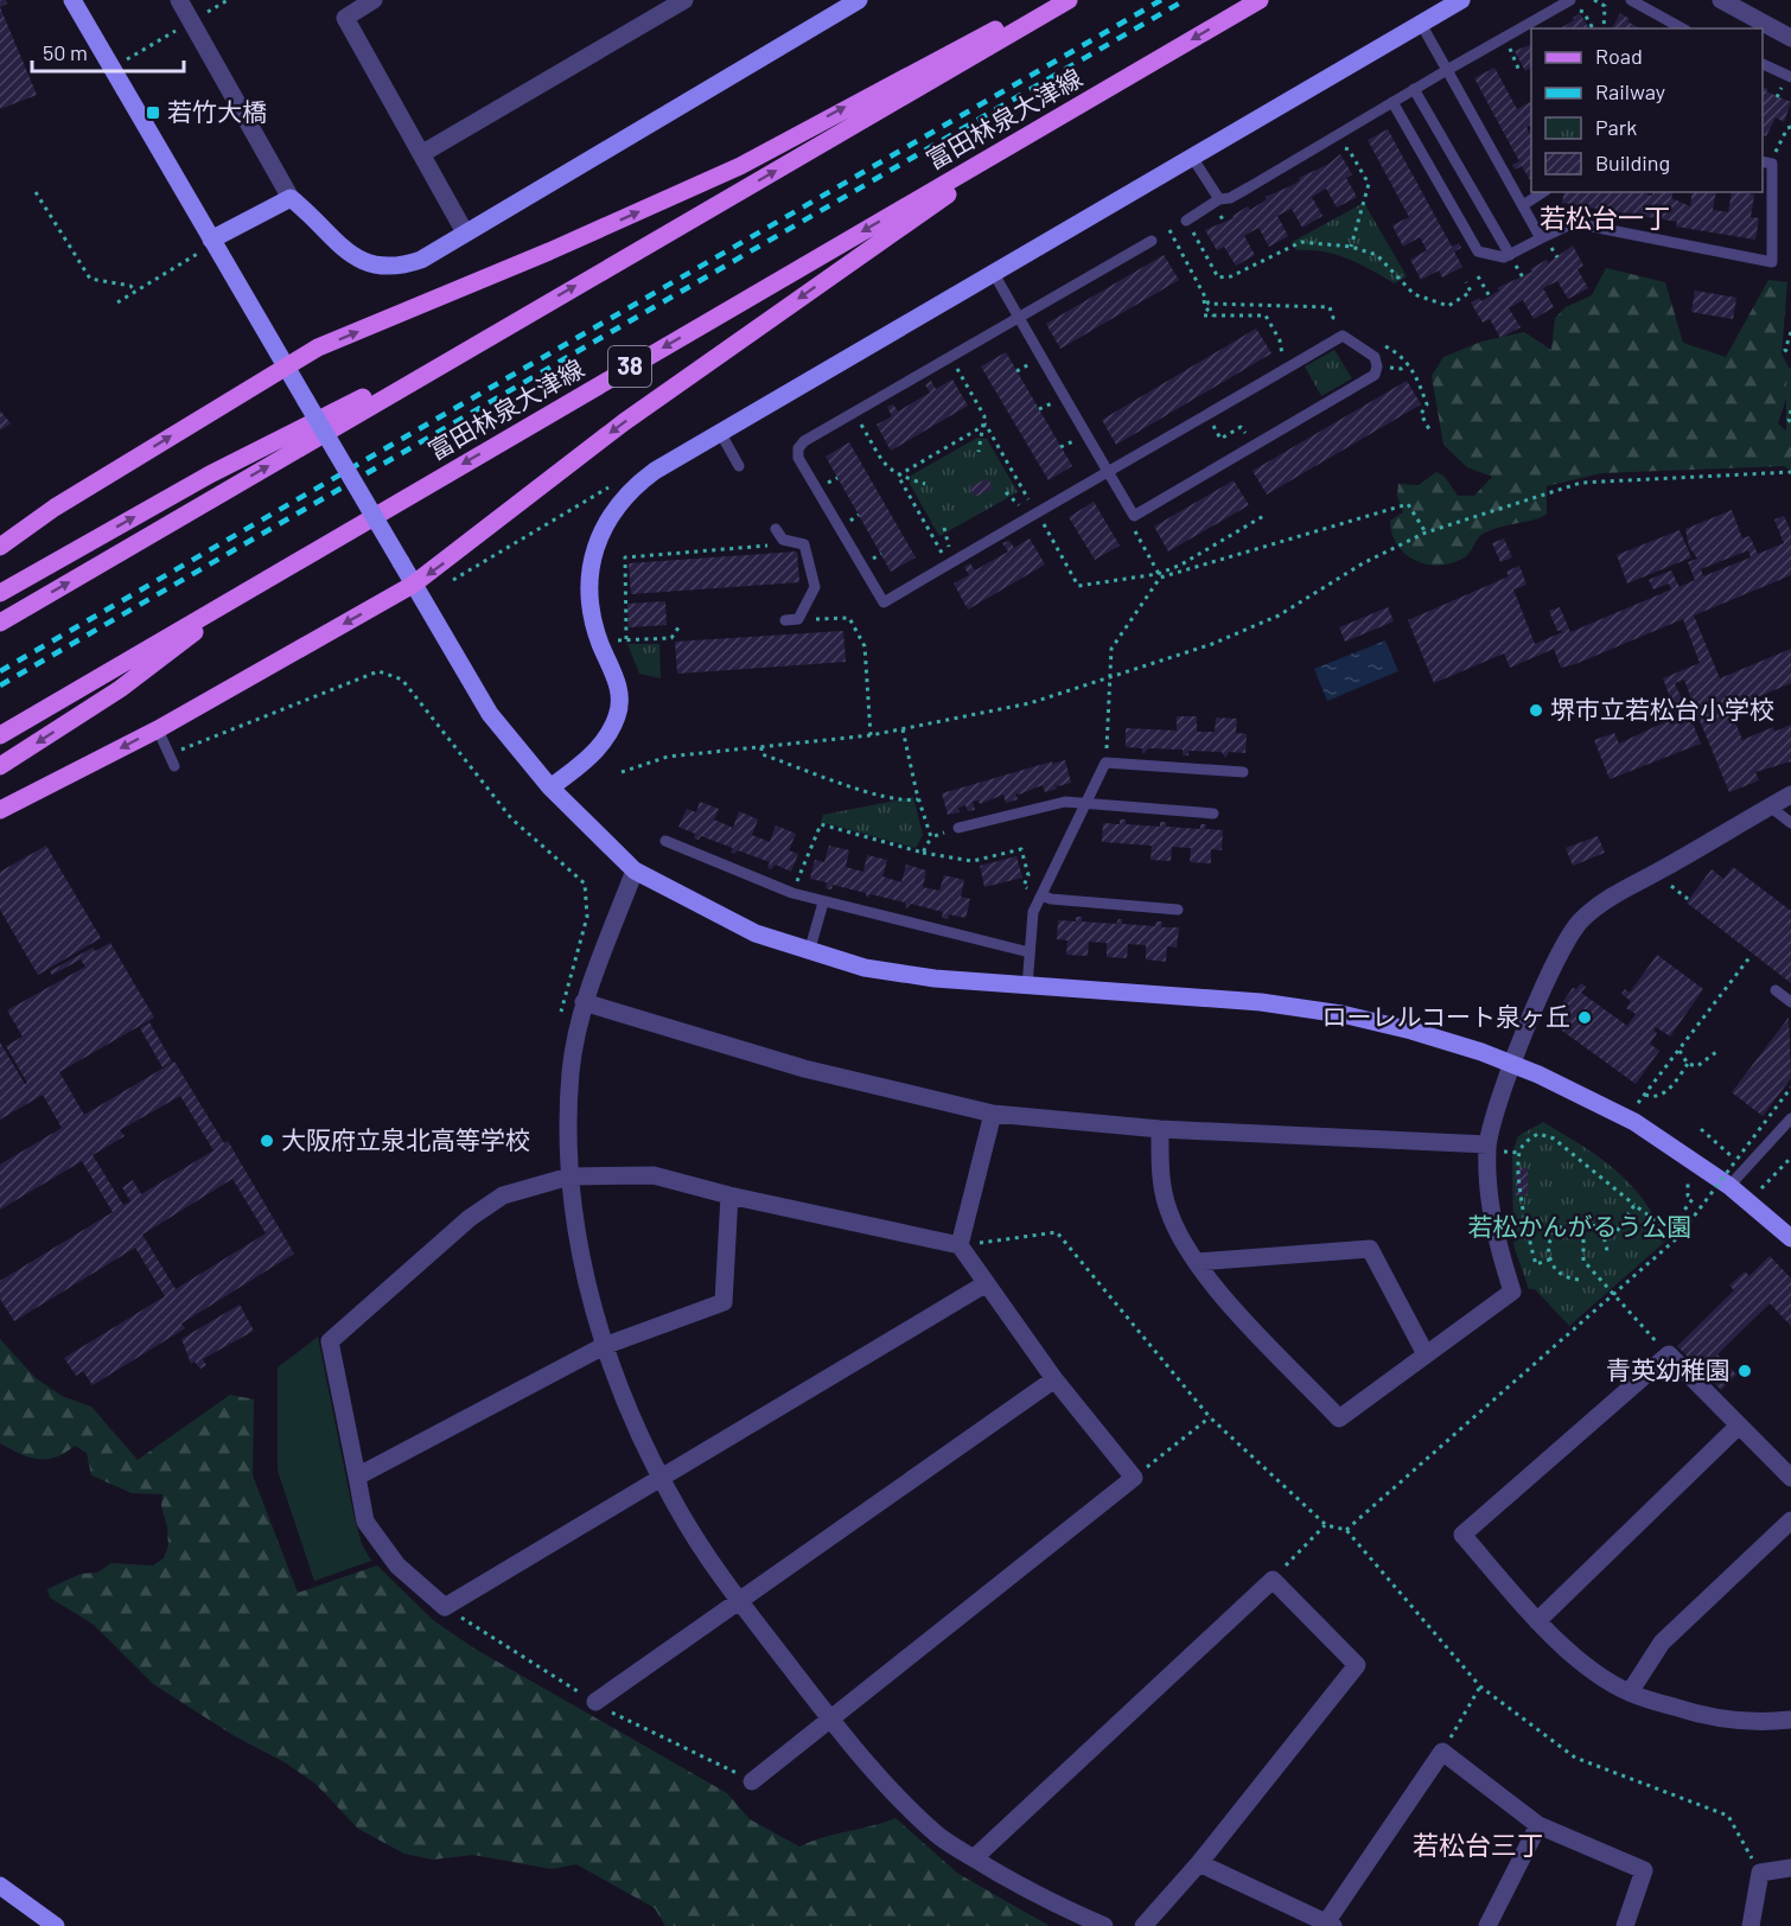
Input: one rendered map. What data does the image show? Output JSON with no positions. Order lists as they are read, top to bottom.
{
  "streets": {
    "main road": ["富田林泉大津線", "38"]
  },
  "districts": ["若松台一丁", "若松台三丁"],
  "parks": ["若松かんがるう公園"],
  "places": {
    "transit": ["若竹大橋"],
    "other": [
      "堺市立若松台小学校",
      "ローレルコート泉ヶ丘",
      "大阪府立泉北高等学校",
      "青英幼稚園"
    ]
  },
  "legend": [
    "Road",
    "Railway",
    "Park",
    "Building"
  ],
  "scale_bar": "50 m"
}
